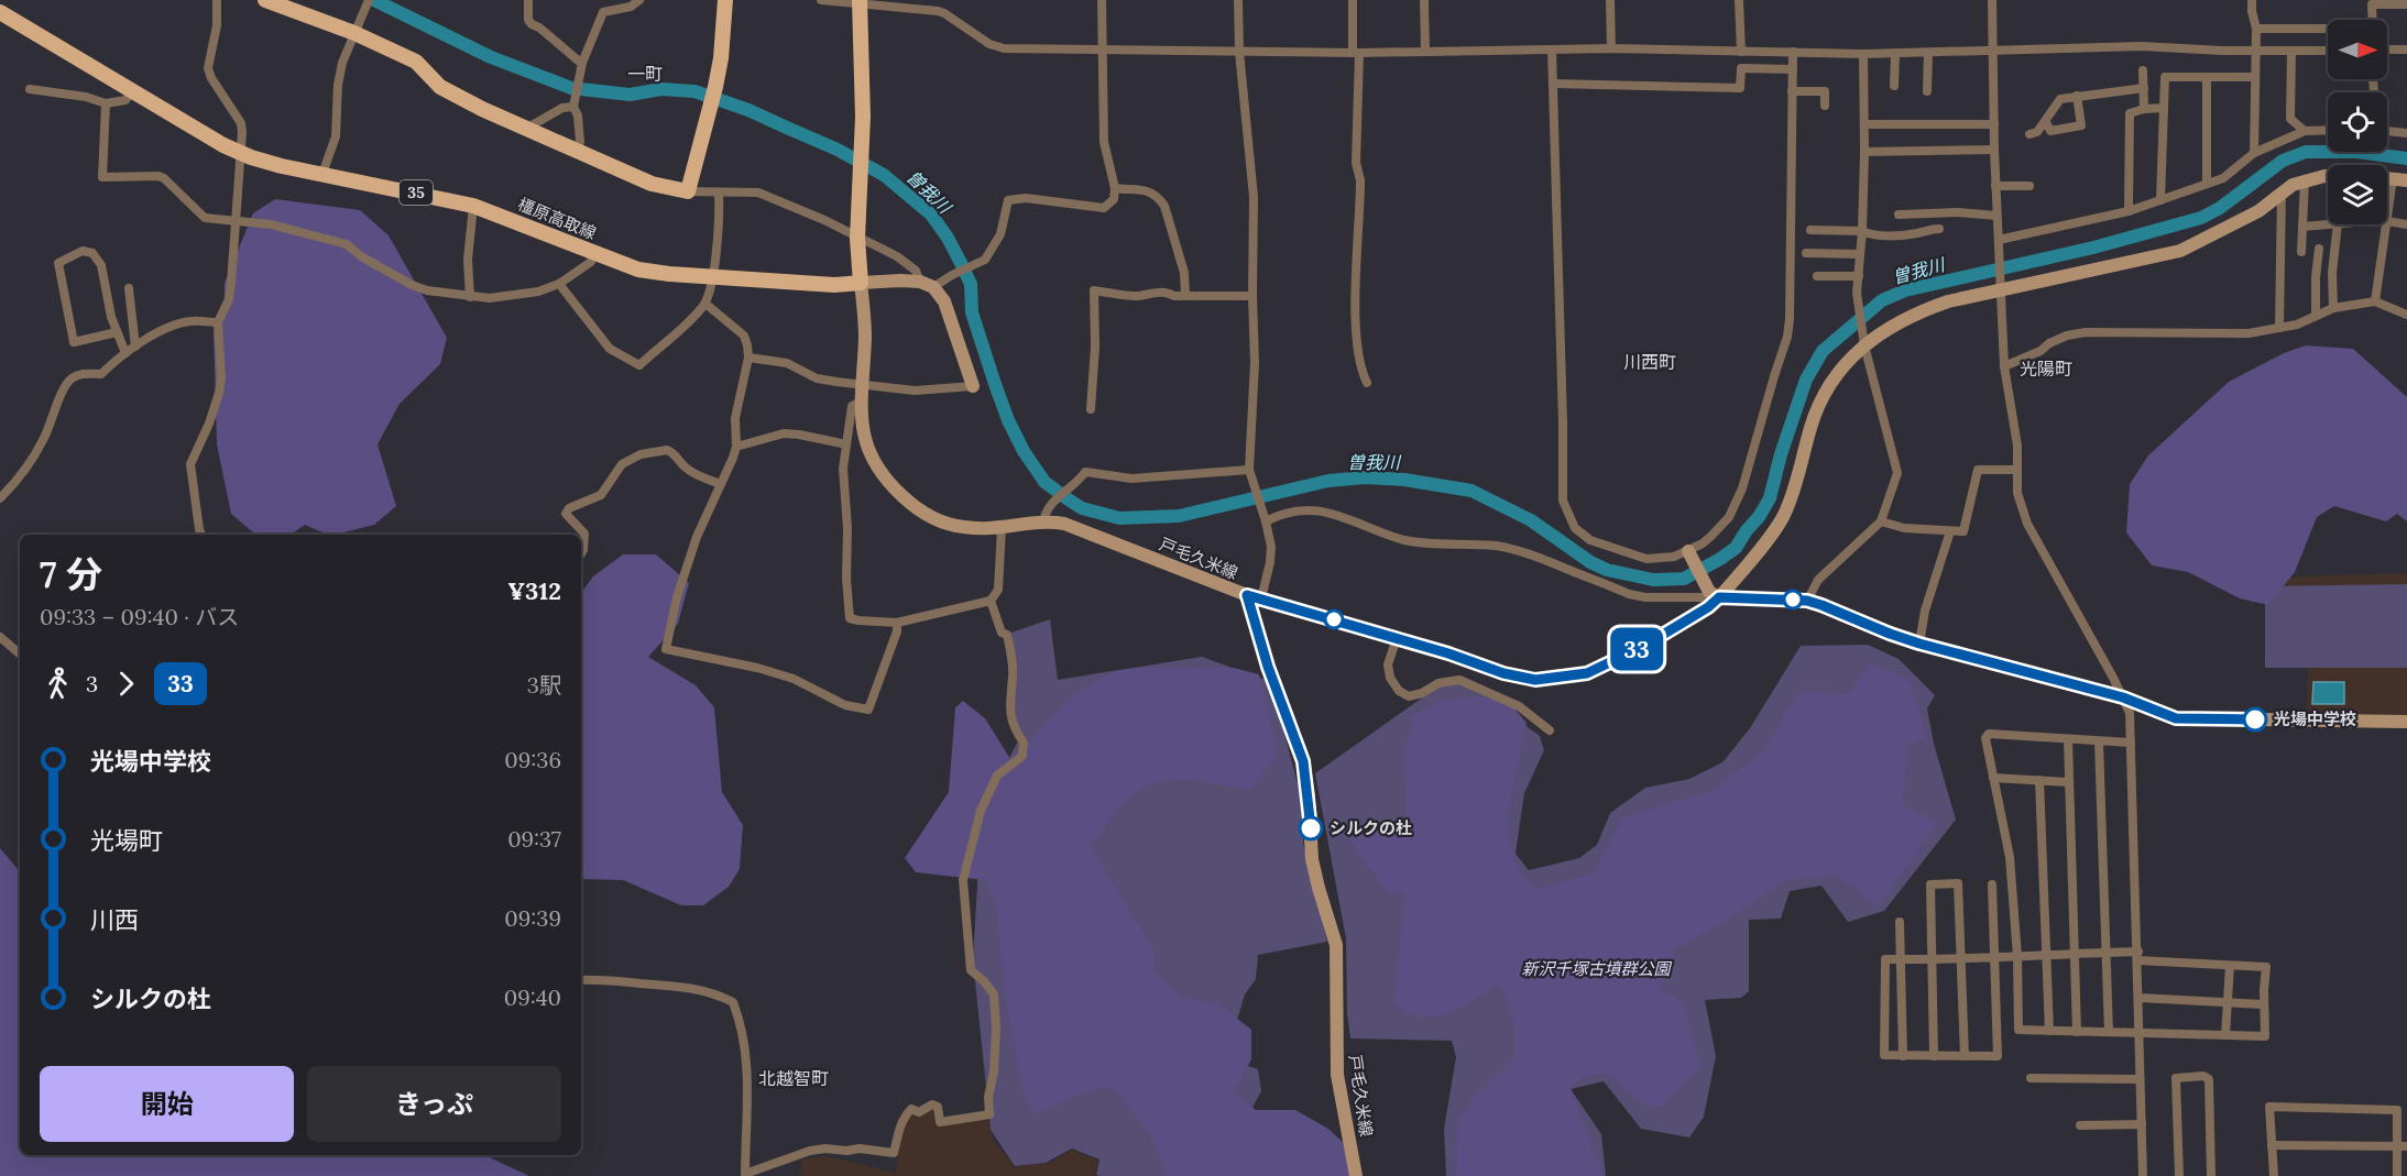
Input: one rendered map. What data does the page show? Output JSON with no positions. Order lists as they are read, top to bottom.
{
  "streets": {
    "main road": ["35", "橿原高取線"],
    "street": ["戸毛久米線"]
  },
  "crossings": [
    ["橿原高取線", "戸毛久米線"]
  ],
  "districts": [
    "一町",
    "川西町",
    "光陽町",
    "北越智町"
  ],
  "water": ["曽我川"],
  "parks": ["新沢千塚古墳群公園"],
  "places": ["光場中学校", "シルクの杜"],
  "lines": ["bus line 33"],
  "north": "right",
  "page": {
    "on_map": "33",
    "heading": ["7 分", "09:33 – 09:40 · バス", "¥312"],
    "legs": ["3", "33", "3駅"],
    "list": [
      {
        "name": "光場中学校",
        "value": "09:36"
      },
      {
        "name": "光場町",
        "value": "09:37"
      },
      {
        "name": "川西",
        "value": "09:39"
      },
      {
        "name": "シルクの杜",
        "value": "09:40"
      }
    ],
    "buttons": ["開始", "きっぷ"]
  }
}
